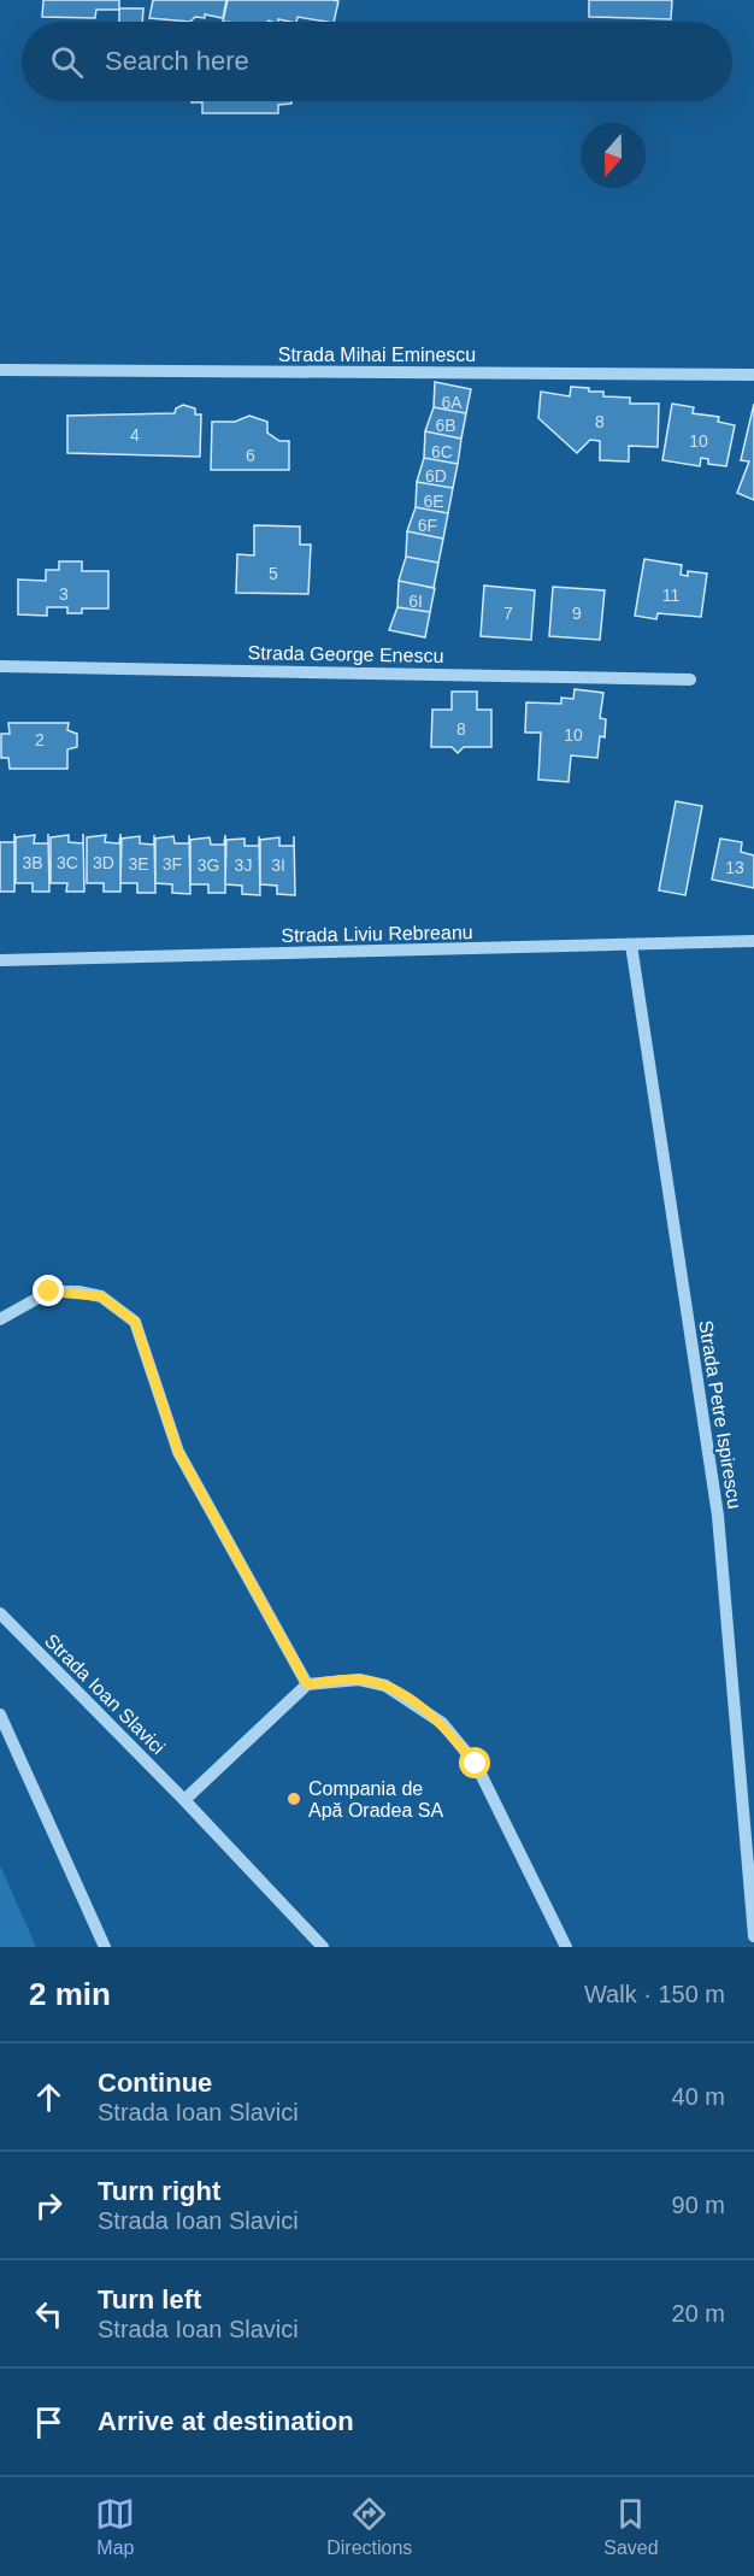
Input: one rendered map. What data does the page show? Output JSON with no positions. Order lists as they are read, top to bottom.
{
  "streets": {
    "street": [
      "Strada Mihai Eminescu",
      "Strada George Enescu",
      "Strada Liviu Rebreanu",
      "Strada Petre Ispirescu",
      "Strada Ioan Slavici"
    ]
  },
  "crossings": [
    ["Strada Liviu Rebreanu", "Strada Petre Ispirescu"]
  ],
  "places": ["Compania de Apă Oradea SA"],
  "house_numbers": [
    "6A",
    "8",
    "6B",
    "4",
    "10",
    "6C",
    "6",
    "6D",
    "6E",
    "6F",
    "5",
    "3",
    "11",
    "6I",
    "7",
    "9",
    "8",
    "10",
    "2",
    "3B",
    "3C",
    "3D",
    "3E",
    "3F",
    "3G",
    "3J",
    "3I",
    "13"
  ],
  "north": "bottom",
  "page": {
    "search": "Search here",
    "heading": ["2 min", "Walk · 150 m"],
    "list": [
      ["Continue", "Strada Ioan Slavici", "40 m"],
      ["Turn right", "Strada Ioan Slavici", "90 m"],
      ["Turn left", "Strada Ioan Slavici", "20 m"],
      "Arrive at destination"
    ],
    "nav": ["Map", "Directions", "Saved"]
  }
}
